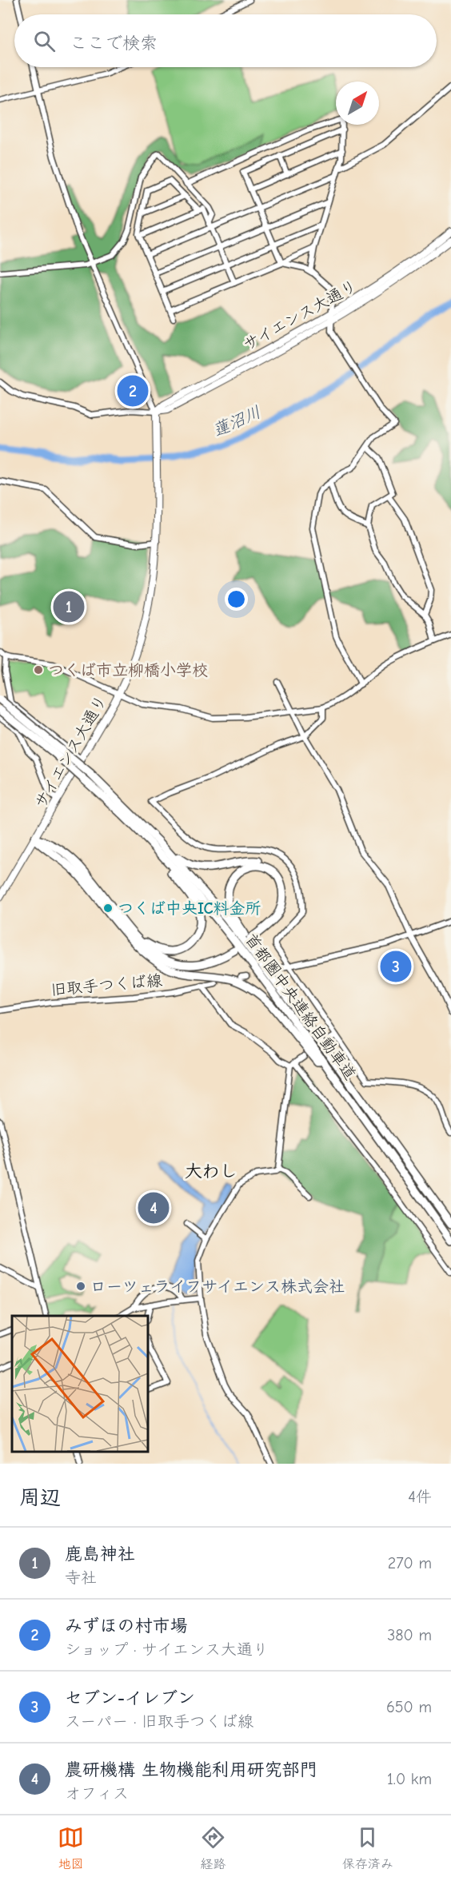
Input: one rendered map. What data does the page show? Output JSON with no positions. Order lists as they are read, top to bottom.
{
  "streets": {
    "highway": ["首都圏中央連絡自動車道"],
    "main road": ["サイエンス大通り"],
    "street": ["旧取手つくば線"]
  },
  "districts": ["大わし"],
  "water": ["蓮沼川"],
  "places": ["つくば市立柳橋小学校", "つくば中央IC料金所", "ローツェライフサイエンス株式会社"],
  "north": "top right",
  "page": {
    "search": "ここで検索",
    "pins": [
      "2",
      "1",
      "3",
      "4"
    ],
    "heading": ["周辺", "4件"],
    "list": [
      {
        "mark": "1",
        "name": "鹿島神社",
        "note": "寺社",
        "value": "270 m"
      },
      {
        "mark": "2",
        "name": "みずほの村市場",
        "note": "ショップ · サイエンス大通り",
        "value": "380 m"
      },
      {
        "mark": "3",
        "name": "セブン-イレブン",
        "note": "スーパー · 旧取手つくば線",
        "value": "650 m"
      },
      {
        "mark": "4",
        "name": "農研機構 生物機能利用研究部門",
        "note": "オフィス",
        "value": "1.0 km"
      }
    ],
    "nav": ["地図", "経路", "保存済み"]
  }
}
